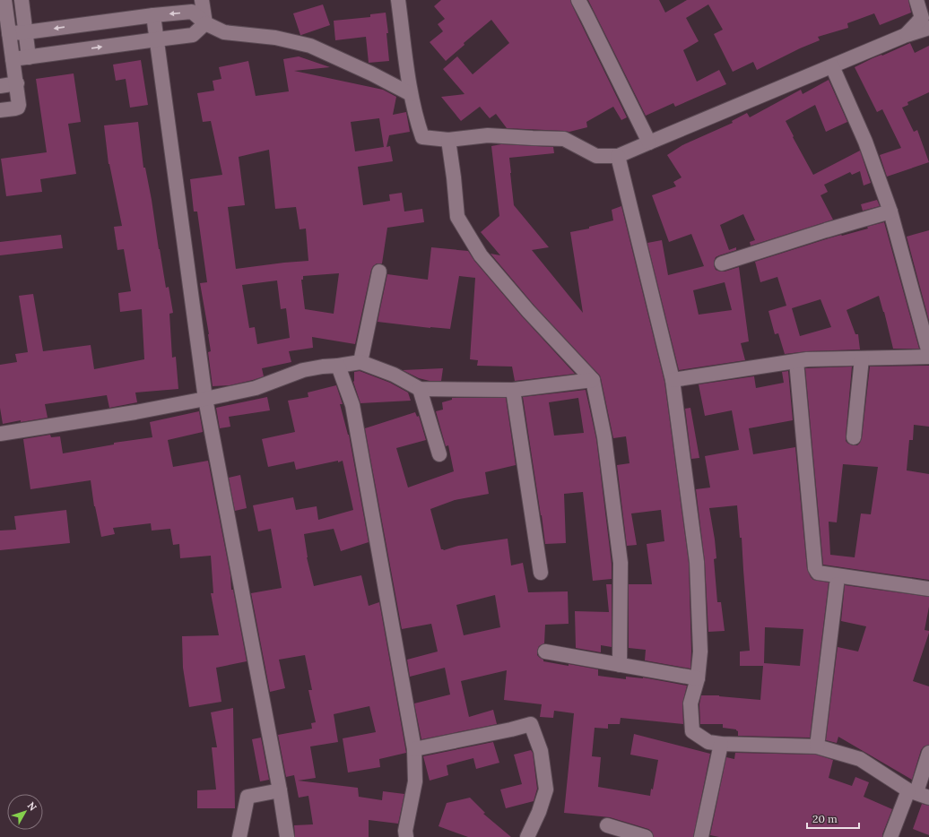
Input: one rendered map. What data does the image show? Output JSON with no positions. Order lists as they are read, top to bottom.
{
  "scale_bar": "20 m",
  "north": "top right"
}
